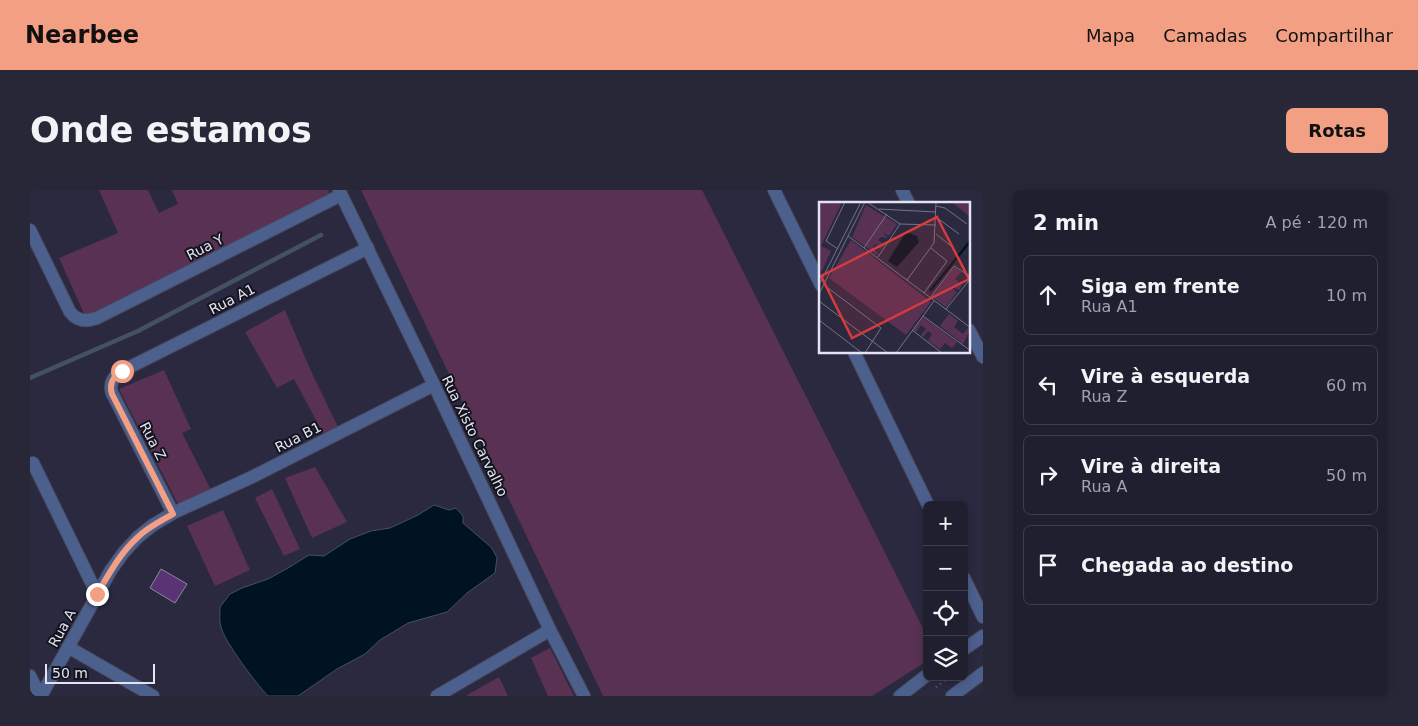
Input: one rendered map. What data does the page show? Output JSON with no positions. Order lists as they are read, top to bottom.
{
  "streets": {
    "street": [
      "Rua Y",
      "Rua A1",
      "Rua Xisto Carvalho",
      "Rua B1",
      "Rua Z",
      "Rua A"
    ]
  },
  "crossings": [
    ["Rua Y", "Rua Xisto Carvalho"],
    ["Rua A1", "Rua Xisto Carvalho"],
    ["Rua A1", "Rua Z"],
    ["Rua Xisto Carvalho", "Rua B1"],
    ["Rua B1", "Rua Z"],
    ["Rua B1", "Rua A"],
    ["Rua Z", "Rua A"]
  ],
  "scale_bar": "50 m",
  "page": {
    "header": "Nearbee",
    "nav": ["Mapa", "Camadas", "Compartilhar"],
    "buttons": "Rotas",
    "title": "Onde estamos",
    "heading": ["2 min", "A pé · 120 m"],
    "list": [
      ["Siga em frente", "Rua A1", "10 m"],
      ["Vire à esquerda", "Rua Z", "60 m"],
      ["Vire à direita", "Rua A", "50 m"],
      "Chegada ao destino"
    ],
    "map_buttons": ["+", "−"],
    "scale": "50 m"
  }
}
